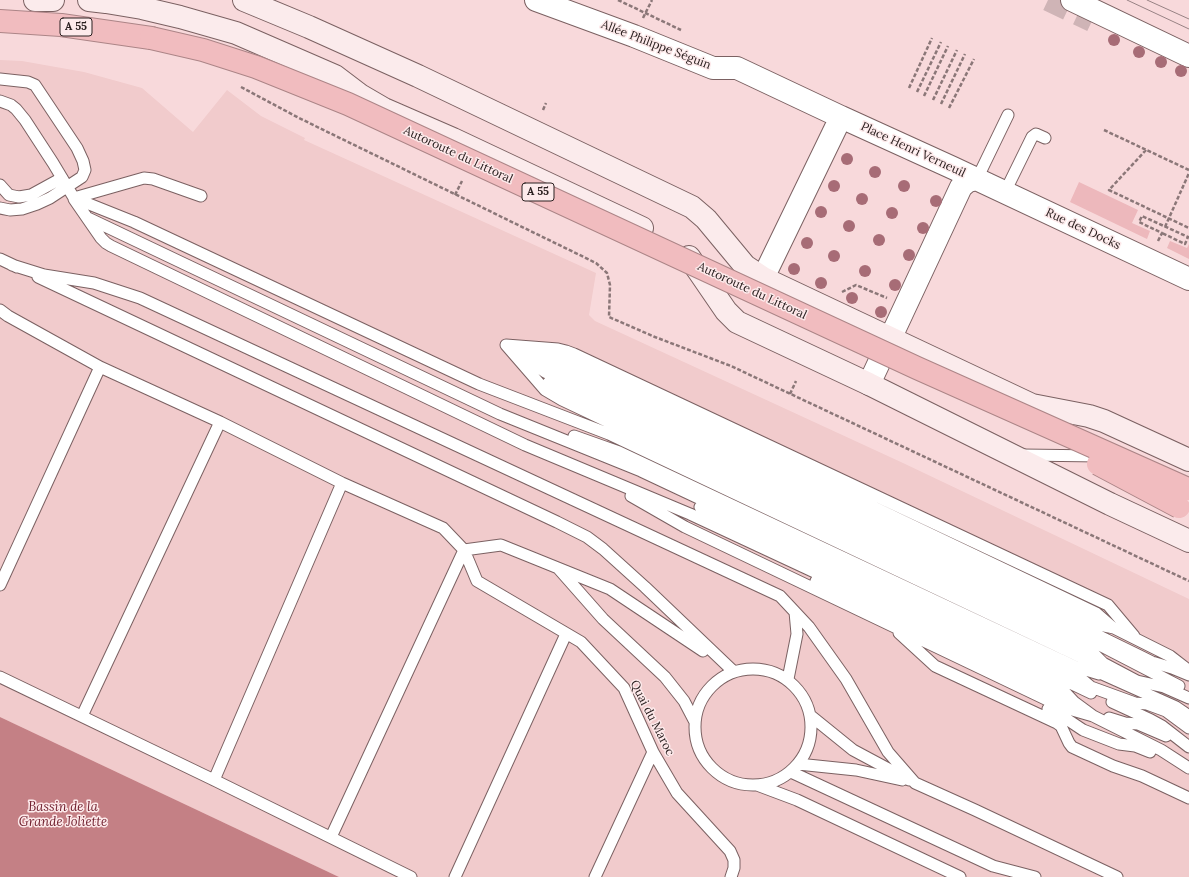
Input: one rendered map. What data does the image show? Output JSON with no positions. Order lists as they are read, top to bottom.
{
  "streets": {
    "highway": ["A 55", "Autoroute du Littoral"],
    "street": ["Allée Philippe Séguin", "Place Henri Verneuil", "Rue des Docks"],
    "lane": ["Quai du Maroc"]
  },
  "crossings": [
    ["Allée Philippe Séguin", "Place Henri Verneuil"],
    ["Place Henri Verneuil", "Rue des Docks"]
  ],
  "water": ["Bassin de la Grande Joliette"]
}
